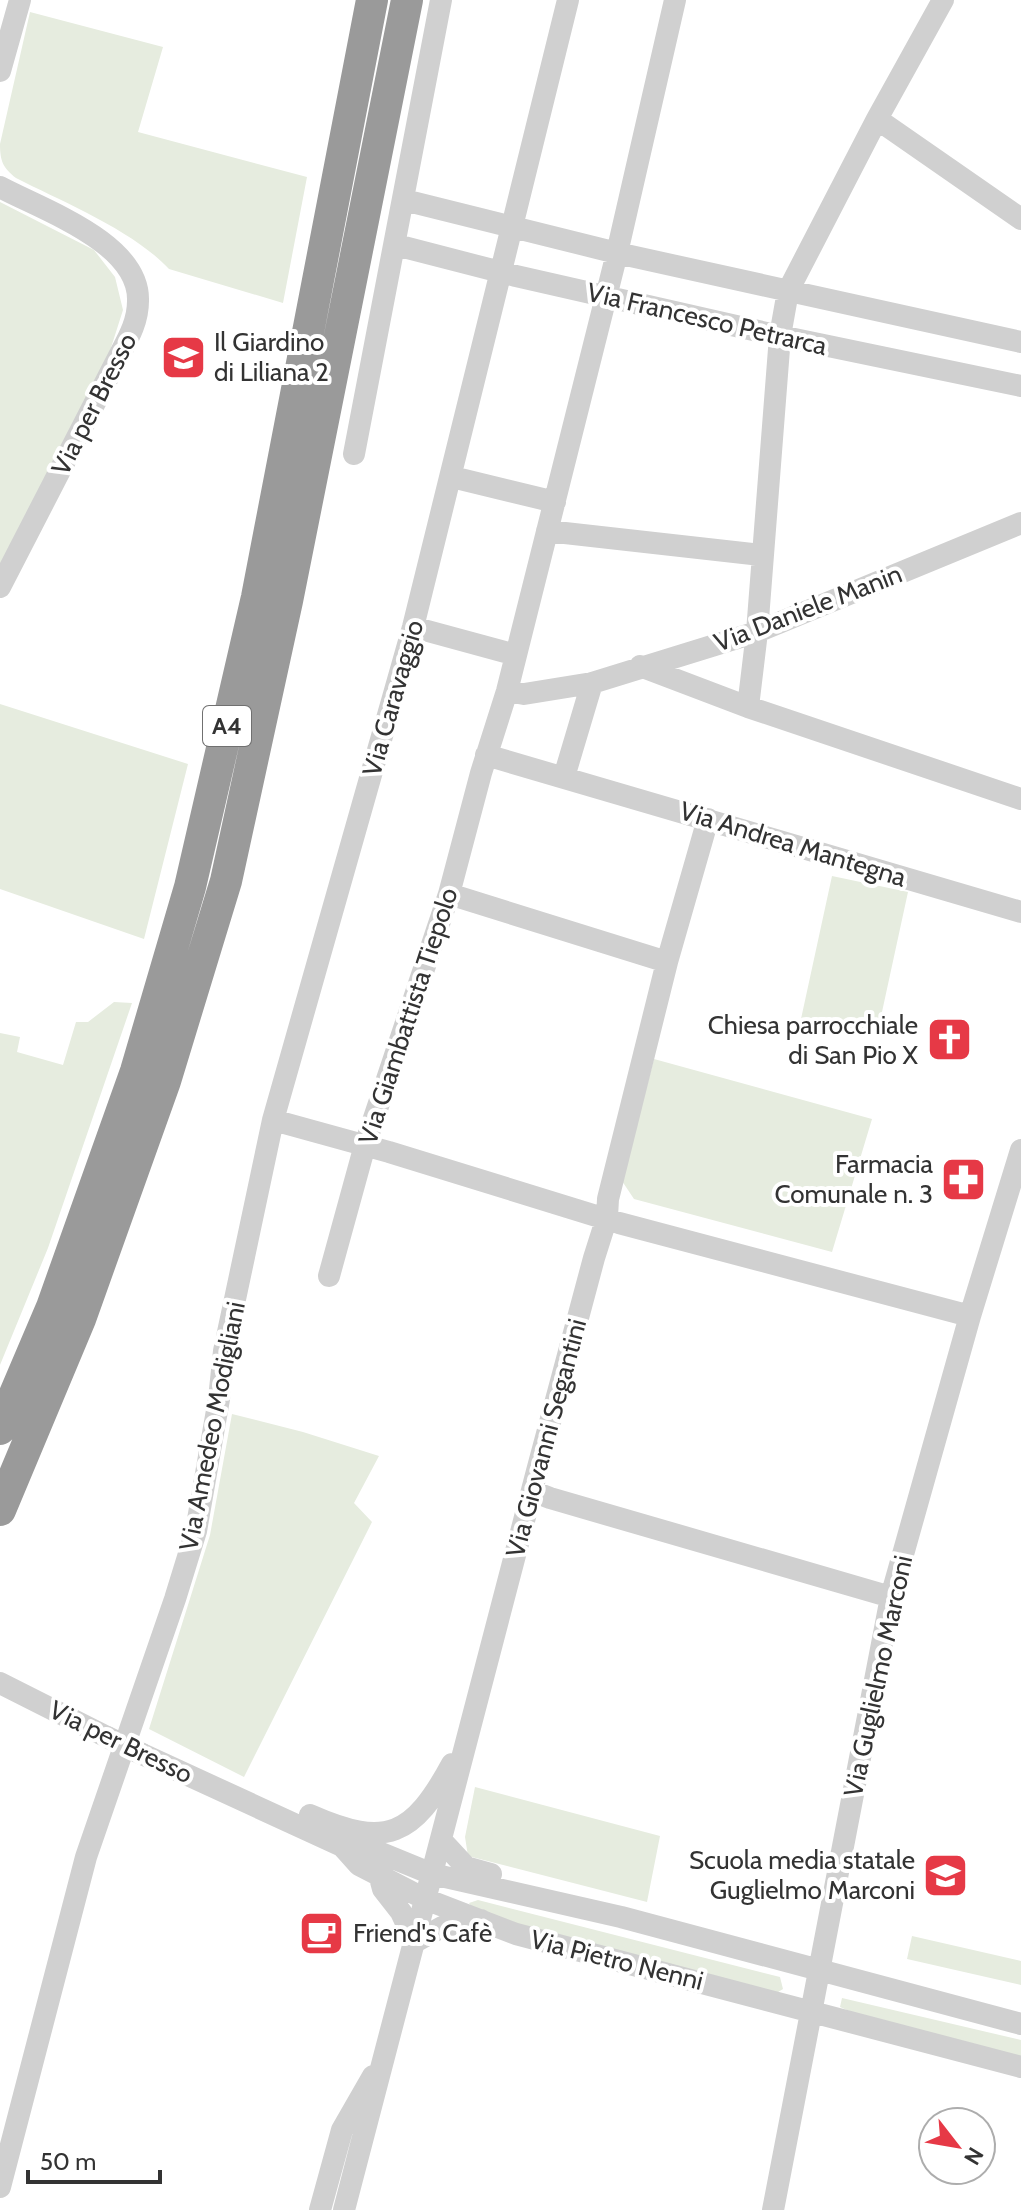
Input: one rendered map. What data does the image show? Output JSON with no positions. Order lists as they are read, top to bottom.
{
  "streets": {
    "highway": ["A4"],
    "street": [
      "Via Francesco Petrarca",
      "Via per Bresso",
      "Via Daniele Manin",
      "Via Caravaggio",
      "Via Andrea Mantegna",
      "Via Giambattista Tiepolo",
      "Via Amedeo Modigliani",
      "Via Giovanni Segantini",
      "Via Guglielmo Marconi",
      "Via Pietro Nenni"
    ]
  },
  "crossings": [
    ["Via Francesco Petrarca", "Via Caravaggio"],
    ["Via Francesco Petrarca", "Via Giambattista Tiepolo"],
    ["Via per Bresso", "Via Giovanni Segantini"],
    ["Via per Bresso", "Via Pietro Nenni"],
    ["Via Daniele Manin", "Via Giambattista Tiepolo"],
    ["Via Caravaggio", "Via Amedeo Modigliani"],
    ["Via Andrea Mantegna", "Via Giambattista Tiepolo"],
    ["Via Andrea Mantegna", "Via Giovanni Segantini"],
    ["Via Giovanni Segantini", "Via Pietro Nenni"],
    ["Via Guglielmo Marconi", "Via Pietro Nenni"]
  ],
  "places": {
    "school or university": ["Il Giardino di Liliana 2", "Scuola media statale Guglielmo Marconi"],
    "church": ["Chiesa parrocchiale di San Pio X"],
    "pharmacy": ["Farmacia Comunale n. 3"],
    "cafe": ["Friend's Cafè"]
  },
  "scale_bar": "50 m",
  "north": "bottom right"
}
